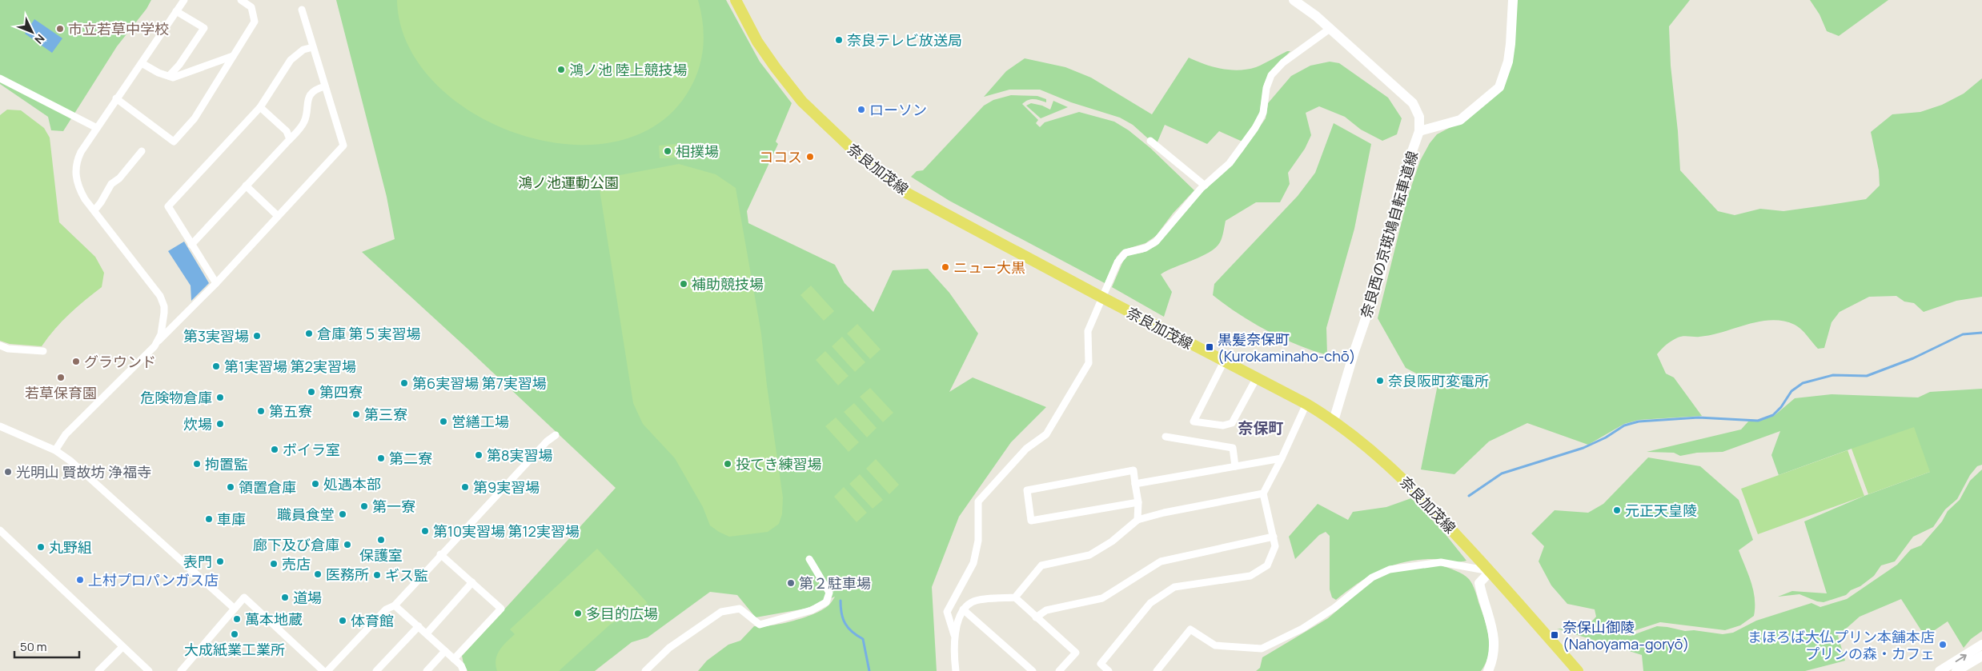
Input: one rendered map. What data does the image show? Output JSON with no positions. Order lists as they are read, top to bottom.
{
  "streets": {
    "main road": ["奈良加茂線", "奈良西の京斑鳩自転車道線"]
  },
  "crossings": [
    ["奈良加茂線", "奈良西の京斑鳩自転車道線"]
  ],
  "districts": ["奈保町"],
  "parks": ["鴻ノ池運動公園"],
  "places": {
    "other": [
      "市立若草中学校",
      "奈良テレビ放送局",
      "鴻ノ池 陸上競技場",
      "ローソン",
      "相撲場",
      "ココス",
      "ニュー大黒",
      "補助競技場",
      "倉庫 第５実習場",
      "第3実習場",
      "グラウンド",
      "第1実習場 第2実習場",
      "若草保育園",
      "奈良阪町変電所",
      "第6実習場 第7実習場",
      "第四寮",
      "危険物倉庫",
      "第五寮",
      "第三寮",
      "営繕工場",
      "炊場",
      "ボイラ室",
      "第8実習場",
      "第二寮",
      "拘置監",
      "投てき練習場",
      "光明山 賢故坊 浄福寺",
      "処遇本部",
      "領置倉庫",
      "第9実習場",
      "第一寮",
      "元正天皇陵",
      "職員食堂",
      "車庫",
      "第10実習場 第12実習場",
      "保護室",
      "廊下及び倉庫",
      "丸野組",
      "表門",
      "売店",
      "医務所",
      "ギス監",
      "上村プロパンガス店",
      "第２駐車場",
      "道場",
      "多目的広場",
      "萬本地蔵",
      "体育館",
      "大成紙業工業所",
      "まほろば大仏プリン本舗本店 プリンの森・カフェ"
    ],
    "transit": ["黒髪奈保町 (Kurokaminaho-chō)", "奈保山御陵 (Nahoyama-goryō)"]
  },
  "scale_bar": "50 m",
  "north": "bottom right"
}
